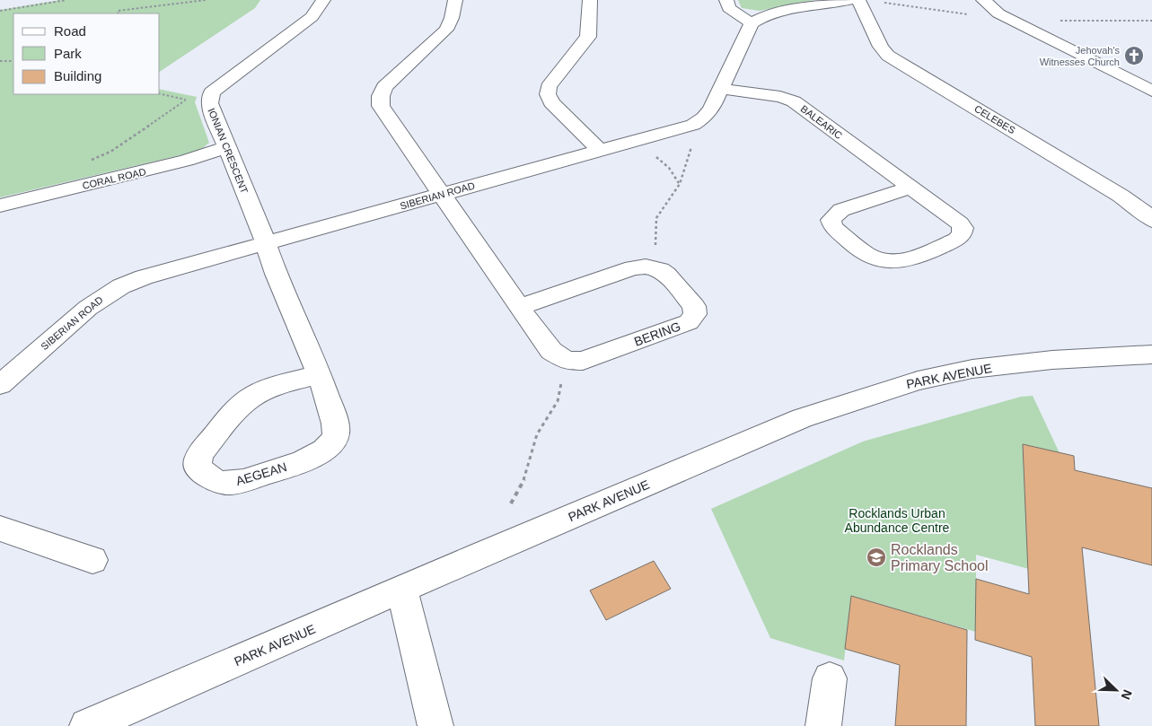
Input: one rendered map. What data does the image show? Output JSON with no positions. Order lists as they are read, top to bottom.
{
  "streets": {
    "street": [
      "CELEBES",
      "BALEARIC",
      "IONIAN CRESCENT",
      "CORAL ROAD",
      "SIBERIAN ROAD",
      "BERING",
      "PARK AVENUE",
      "AEGEAN"
    ]
  },
  "crossings": [
    ["BALEARIC", "SIBERIAN ROAD"],
    ["IONIAN CRESCENT", "CORAL ROAD"],
    ["IONIAN CRESCENT", "SIBERIAN ROAD"],
    ["IONIAN CRESCENT", "AEGEAN"],
    ["SIBERIAN ROAD", "AEGEAN"]
  ],
  "parks": ["Rocklands Urban Abundance Centre"],
  "places": {
    "church": ["Jehovah's Witnesses Church"],
    "school or university": ["Rocklands Primary School"]
  },
  "legend": ["Road", "Park", "Building"],
  "north": "bottom right"
}
